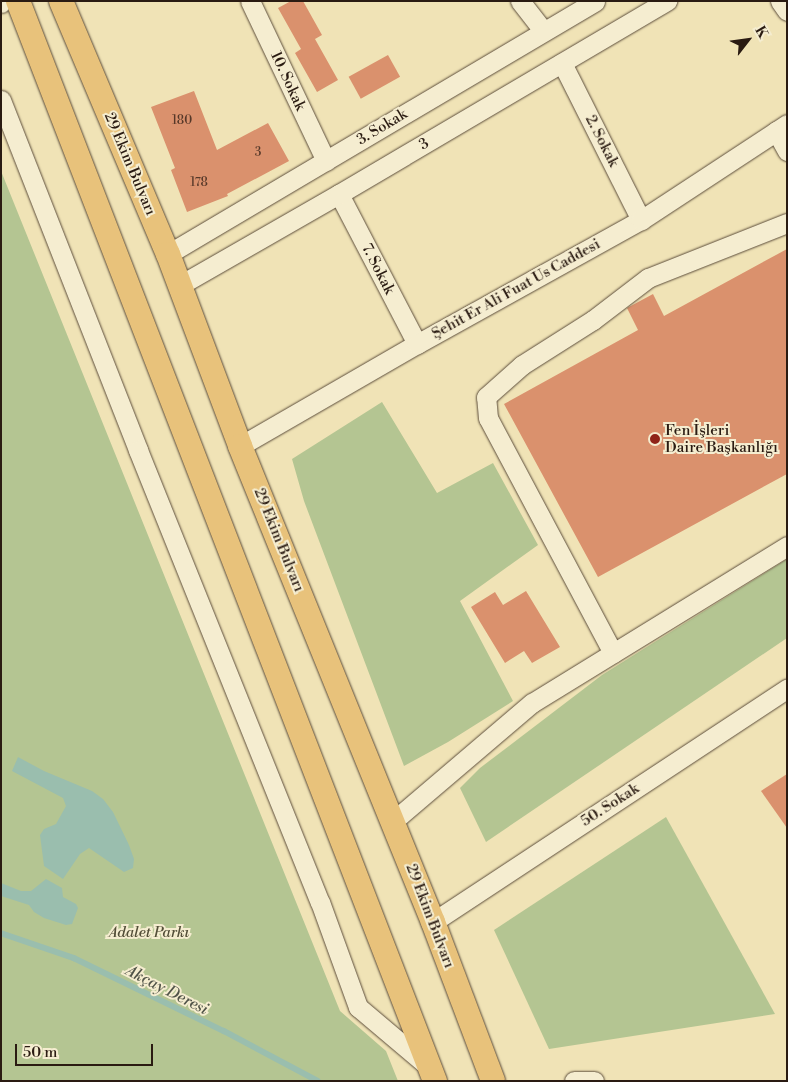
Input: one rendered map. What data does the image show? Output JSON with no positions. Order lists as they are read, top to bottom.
{
  "streets": {
    "main road": ["29 Ekim Bulvarı"],
    "street": [
      "10. Sokak",
      "3. Sokak",
      "2. Sokak",
      "3",
      "7. Sokak",
      "Şehit Er Ali Fuat Us Caddesi",
      "50. Sokak"
    ]
  },
  "crossings": [
    ["10. Sokak", "3. Sokak"],
    ["3. Sokak", "29 Ekim Bulvarı"],
    ["2. Sokak", "3"],
    ["2. Sokak", "Şehit Er Ali Fuat Us Caddesi"],
    ["3", "29 Ekim Bulvarı"],
    ["3", "7. Sokak"],
    ["29 Ekim Bulvarı", "Şehit Er Ali Fuat Us Caddesi"],
    ["29 Ekim Bulvarı", "50. Sokak"],
    ["7. Sokak", "Şehit Er Ali Fuat Us Caddesi"]
  ],
  "water": ["Akçay Deresi"],
  "parks": ["Adalet Parkı"],
  "places": ["Fen İşleri Daire Başkanlığı"],
  "house_numbers": ["180", "3", "178"],
  "scale_bar": "50 m",
  "north": "top right"
}
